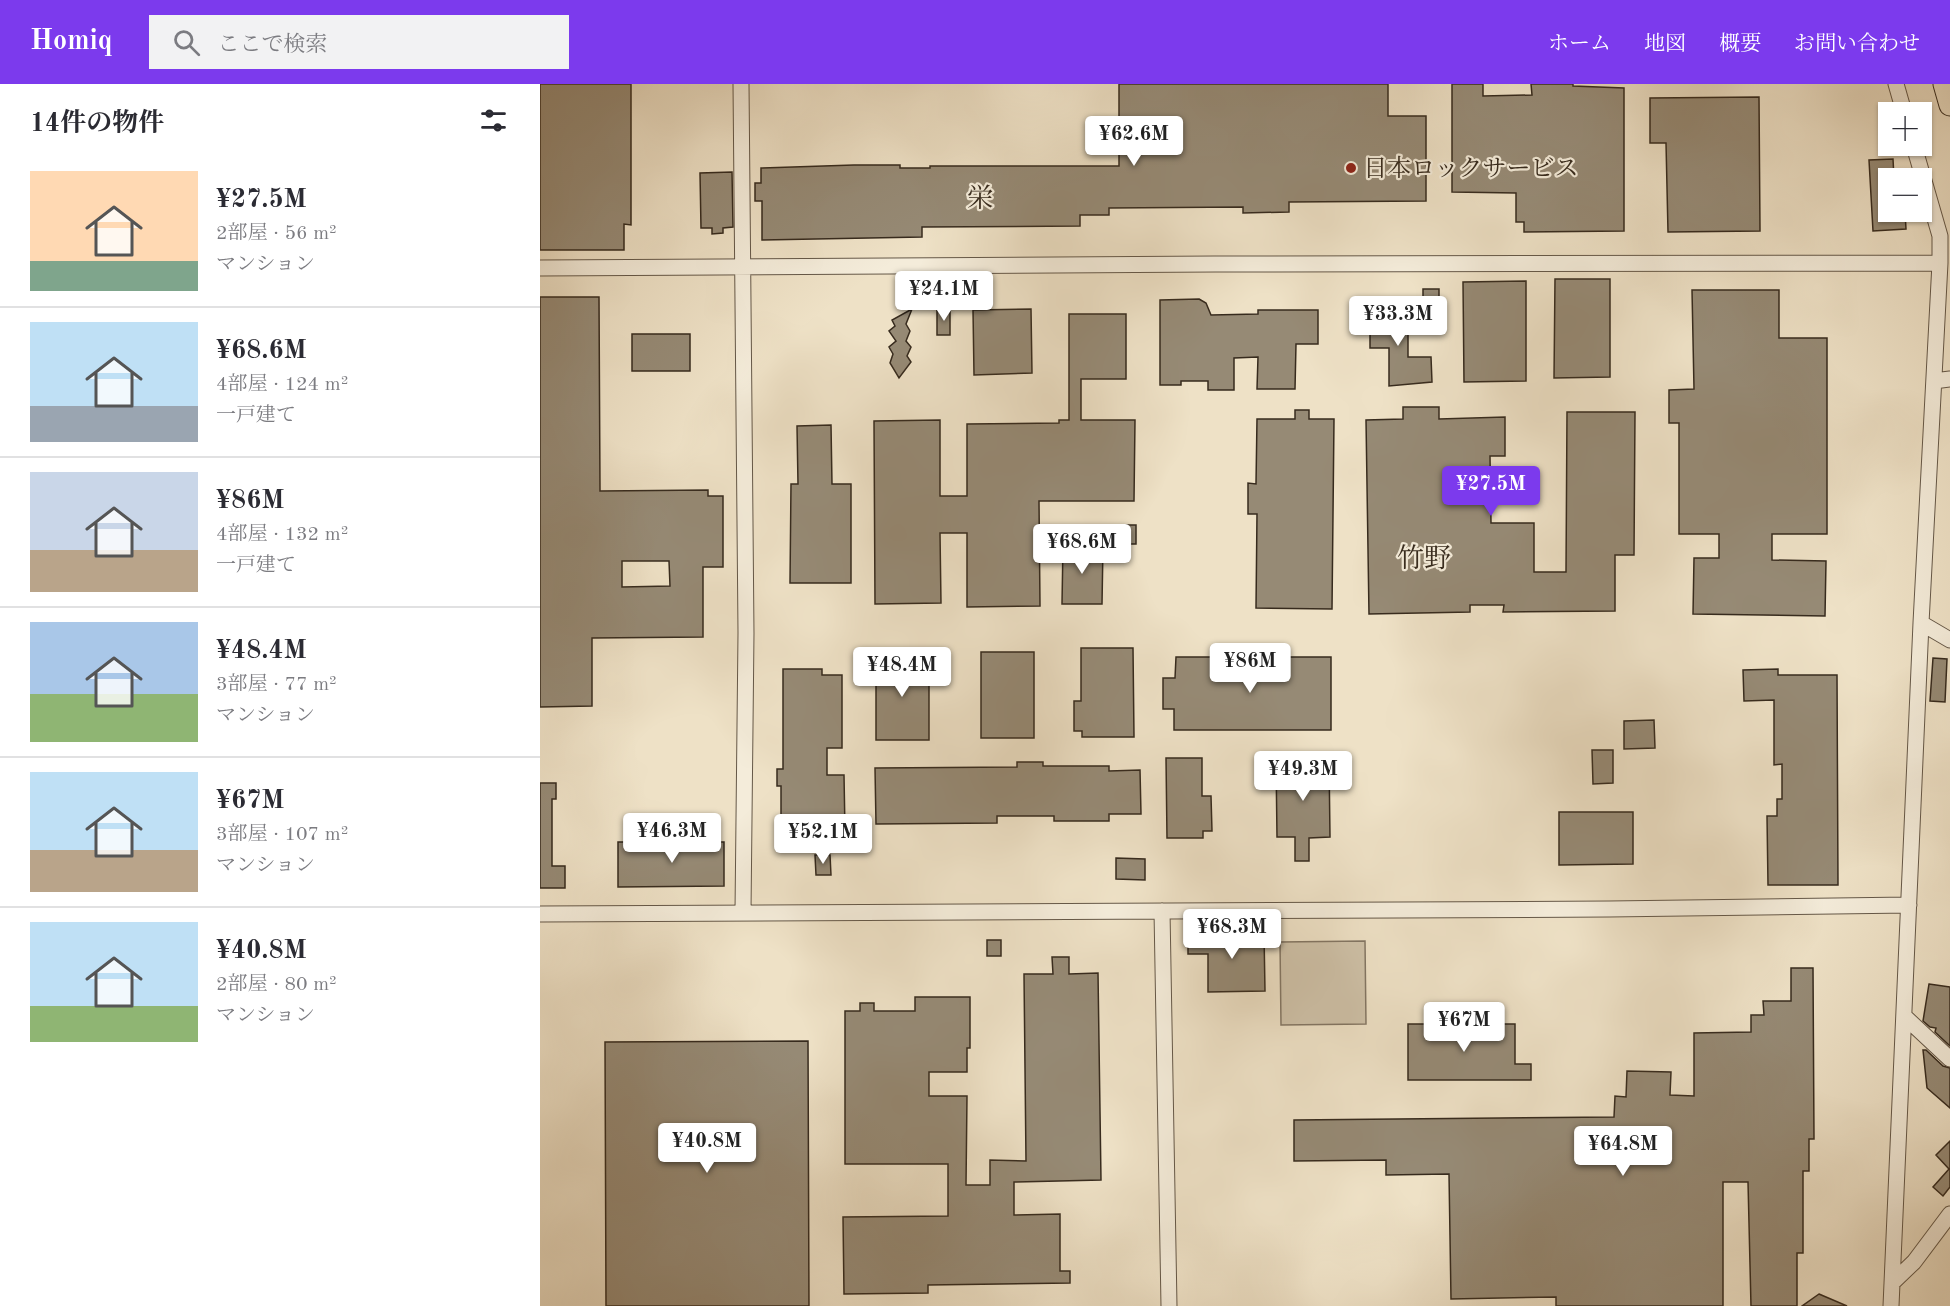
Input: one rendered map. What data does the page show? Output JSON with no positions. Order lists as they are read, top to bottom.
{
  "districts": ["栄", "竹野"],
  "places": ["日本ロックサービス"],
  "page": {
    "header": "Homiq",
    "search": "ここで検索",
    "nav": [
      "ホーム",
      "地図",
      "概要",
      "お問い合わせ"
    ],
    "heading": "14件の物件",
    "map_buttons": ["+", "−"],
    "price": [
      "¥62.6M",
      "¥24.1M",
      "¥33.3M",
      "¥27.5M",
      "¥68.6M",
      "¥86M",
      "¥48.4M",
      "¥49.3M",
      "¥46.3M",
      "¥52.1M",
      "¥68.3M",
      "¥67M",
      "¥40.8M",
      "¥64.8M"
    ],
    "list": [
      {
        "name": "¥27.5M",
        "note": "2部屋 · 56 m² · マンション"
      },
      {
        "name": "¥68.6M",
        "note": "4部屋 · 124 m² · 一戸建て"
      },
      {
        "name": "¥86M",
        "note": "4部屋 · 132 m² · 一戸建て"
      },
      {
        "name": "¥48.4M",
        "note": "3部屋 · 77 m² · マンション"
      },
      {
        "name": "¥67M",
        "note": "3部屋 · 107 m² · マンション"
      },
      {
        "name": "¥40.8M",
        "note": "2部屋 · 80 m² · マンション"
      }
    ]
  }
}
